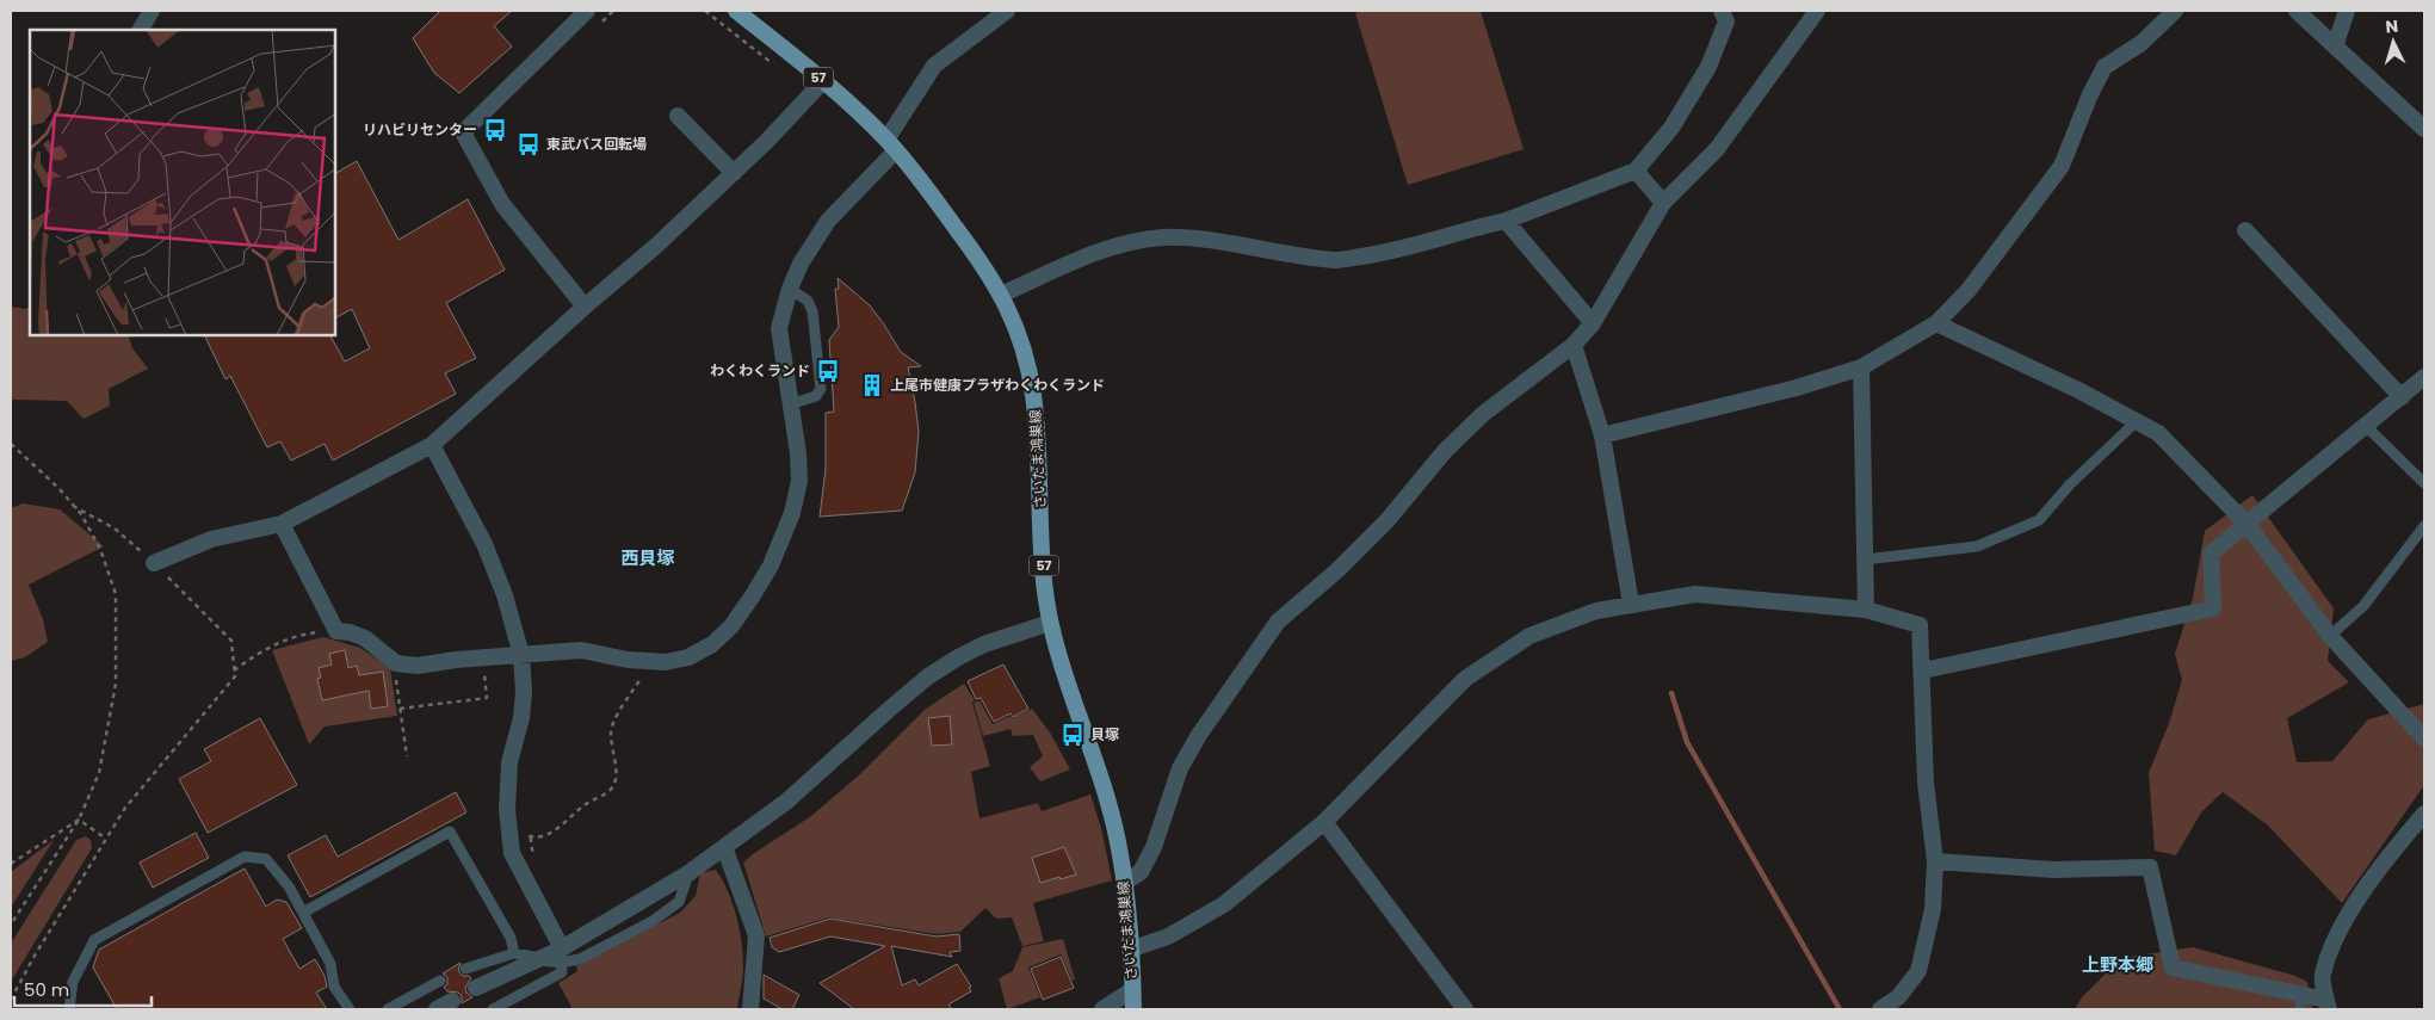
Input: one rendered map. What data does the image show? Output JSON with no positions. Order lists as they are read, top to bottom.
{
  "streets": {
    "main road": ["57", "さいたま鴻巣線"]
  },
  "districts": ["西貝塚", "上野本郷"],
  "places": {
    "bus stop": [
      "リハビリセンター",
      "東武バス回転場",
      "わくわくランド",
      "貝塚"
    ],
    "building": ["上尾市健康プラザわくわくランド"]
  },
  "scale_bar": "50 m",
  "north": "top"
}
